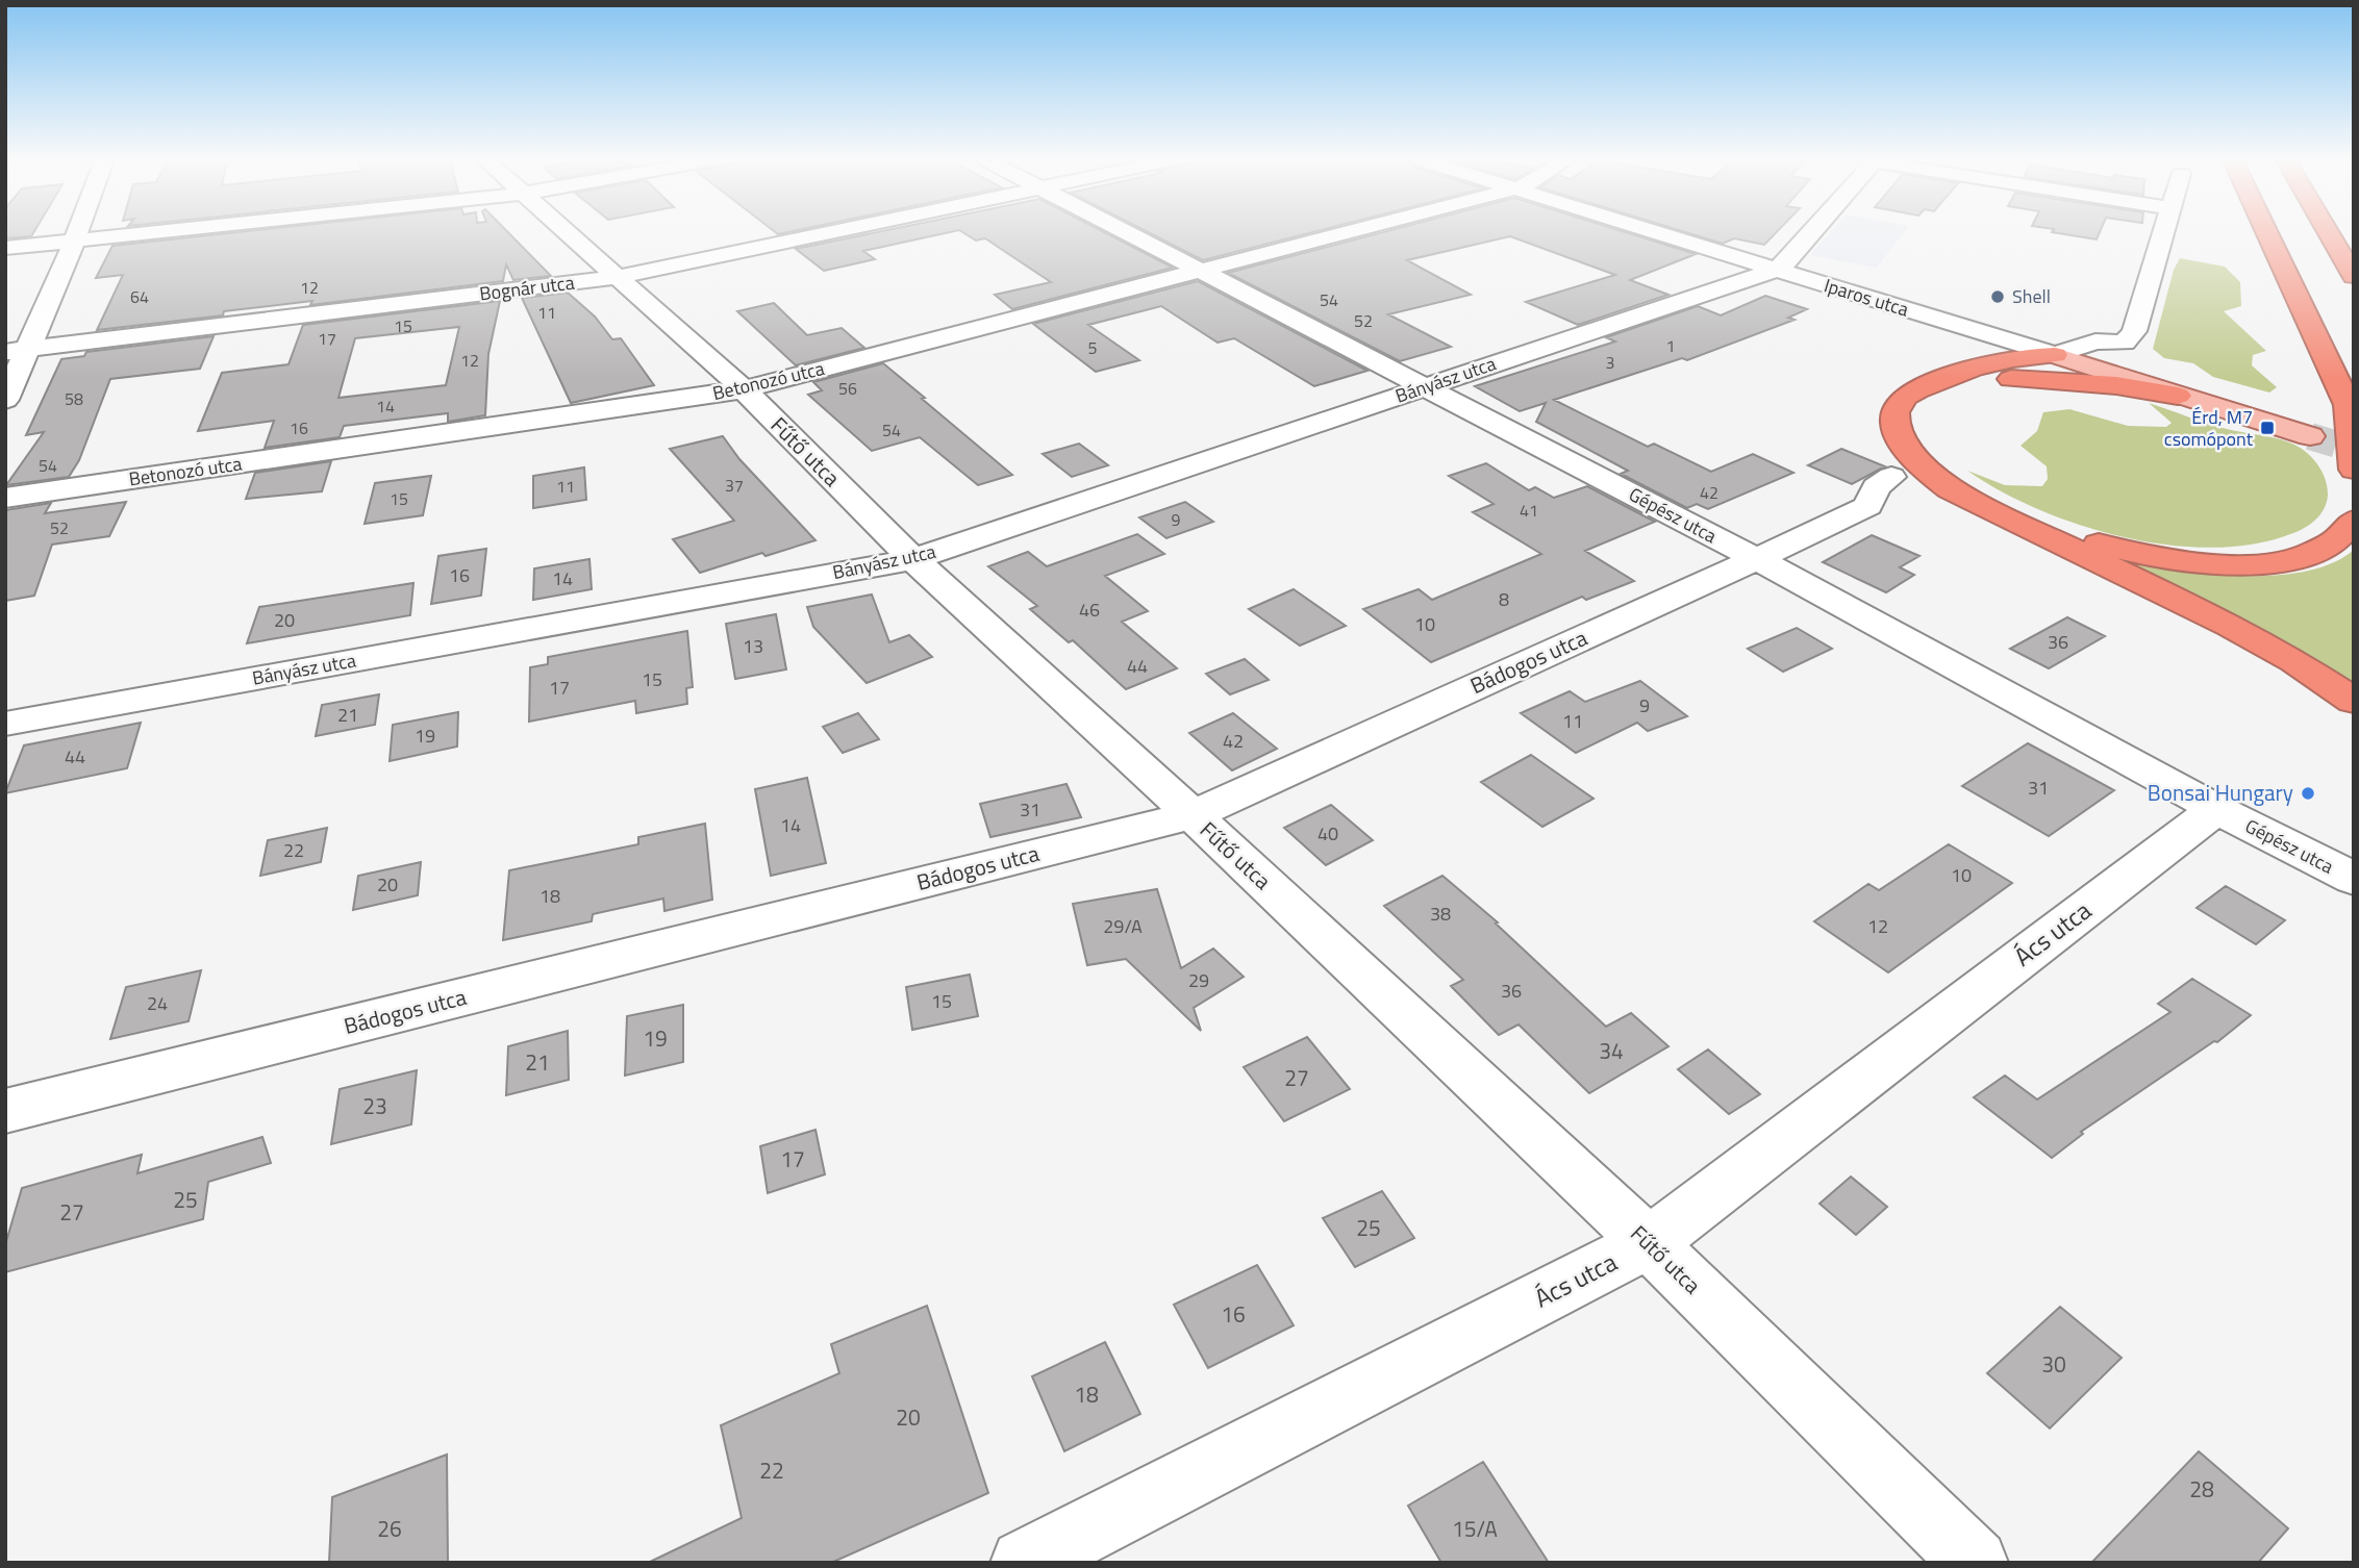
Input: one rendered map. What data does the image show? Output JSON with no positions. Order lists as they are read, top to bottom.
{
  "streets": {
    "main road": ["Iparos utca"],
    "street": [
      "Bognár utca",
      "Bányász utca",
      "Betonozó utca",
      "Fűtő utca",
      "Gépész utca",
      "Bádogos utca",
      "Ács utca"
    ]
  },
  "crossings": [
    ["Bognár utca", "Fűtő utca"],
    ["Iparos utca", "Bányász utca"],
    ["Bányász utca", "Fűtő utca"],
    ["Bányász utca", "Gépész utca"],
    ["Betonozó utca", "Fűtő utca"],
    ["Betonozó utca", "Gépész utca"],
    ["Fűtő utca", "Bádogos utca"],
    ["Fűtő utca", "Ács utca"],
    ["Gépész utca", "Bádogos utca"],
    ["Gépész utca", "Ács utca"]
  ],
  "places": {
    "other": ["Shell", "Bonsai Hungary"],
    "transit": ["Érd, M7 csomópont"]
  },
  "house_numbers": [
    "12",
    "64",
    "54",
    "11",
    "52",
    "15",
    "17",
    "1",
    "5",
    "12",
    "3",
    "56",
    "58",
    "14",
    "16",
    "54",
    "54",
    "37",
    "11",
    "42",
    "15",
    "41",
    "9",
    "52",
    "16",
    "14",
    "8",
    "46",
    "20",
    "10",
    "36",
    "13",
    "44",
    "15",
    "17",
    "9",
    "21",
    "11",
    "19",
    "42",
    "44",
    "31",
    "31",
    "14",
    "40",
    "22",
    "10",
    "20",
    "18",
    "38",
    "29/A",
    "12",
    "29",
    "36",
    "15",
    "24",
    "19",
    "34",
    "21",
    "27",
    "23",
    "17",
    "25",
    "27",
    "25",
    "16",
    "30",
    "18",
    "20",
    "22",
    "28",
    "26",
    "15/A"
  ]
}
